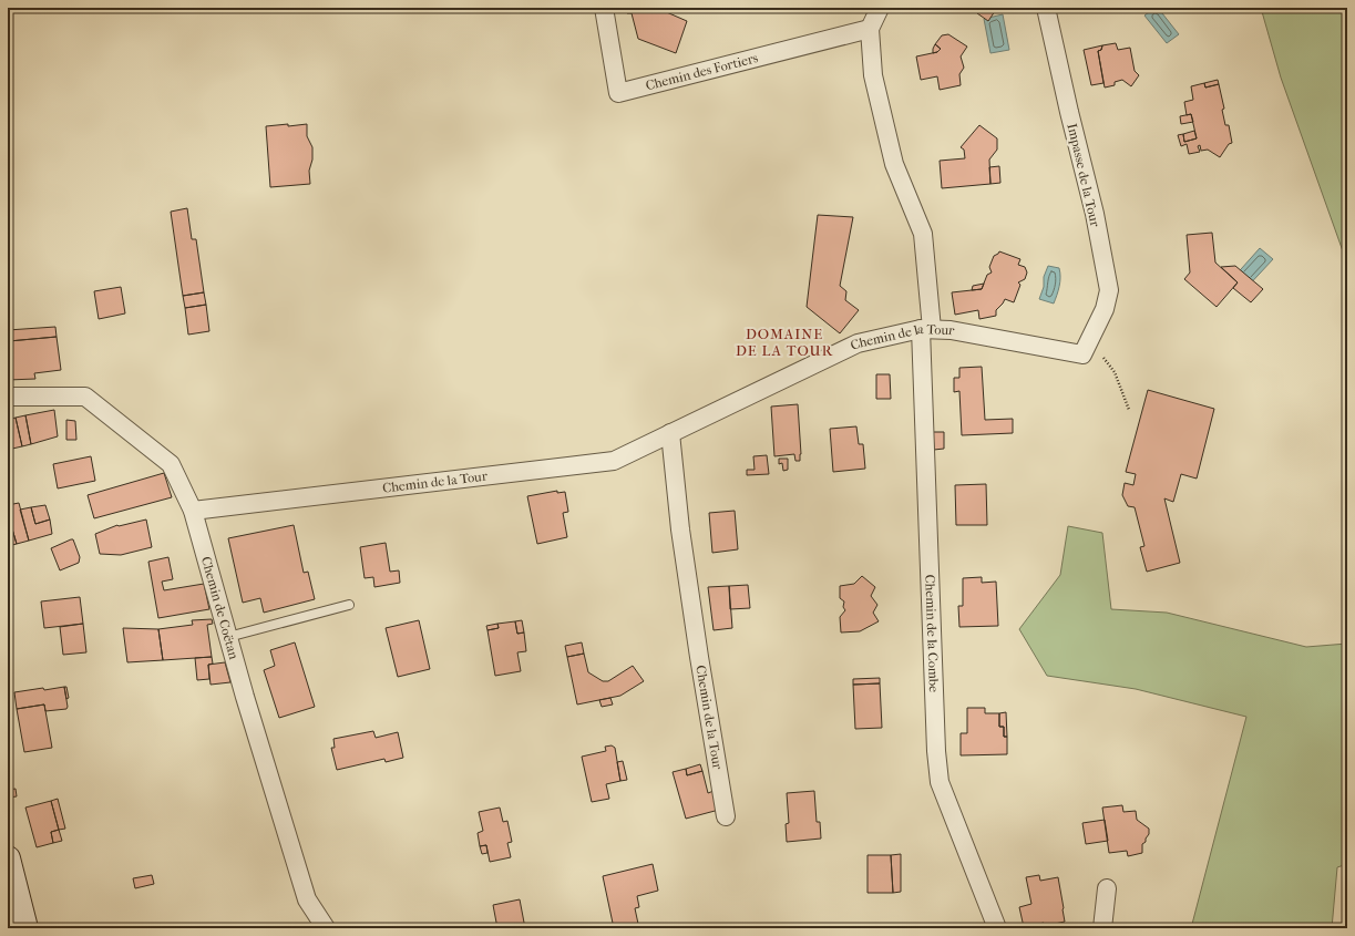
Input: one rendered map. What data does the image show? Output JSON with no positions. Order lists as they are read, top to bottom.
{
  "streets": {
    "street": [
      "Chemin des Fortiers",
      "Impasse de la Tour",
      "Chemin de la Tour",
      "Chemin de Coëtan",
      "Chemin de la Combe"
    ]
  },
  "crossings": [
    ["Chemin des Fortiers", "Chemin de la Combe"],
    ["Impasse de la Tour", "Chemin de la Tour"],
    ["Chemin de la Tour", "Chemin de Coëtan"],
    ["Chemin de la Tour", "Chemin de la Combe"]
  ],
  "districts": ["DOMAINE DE LA TOUR"]
}
